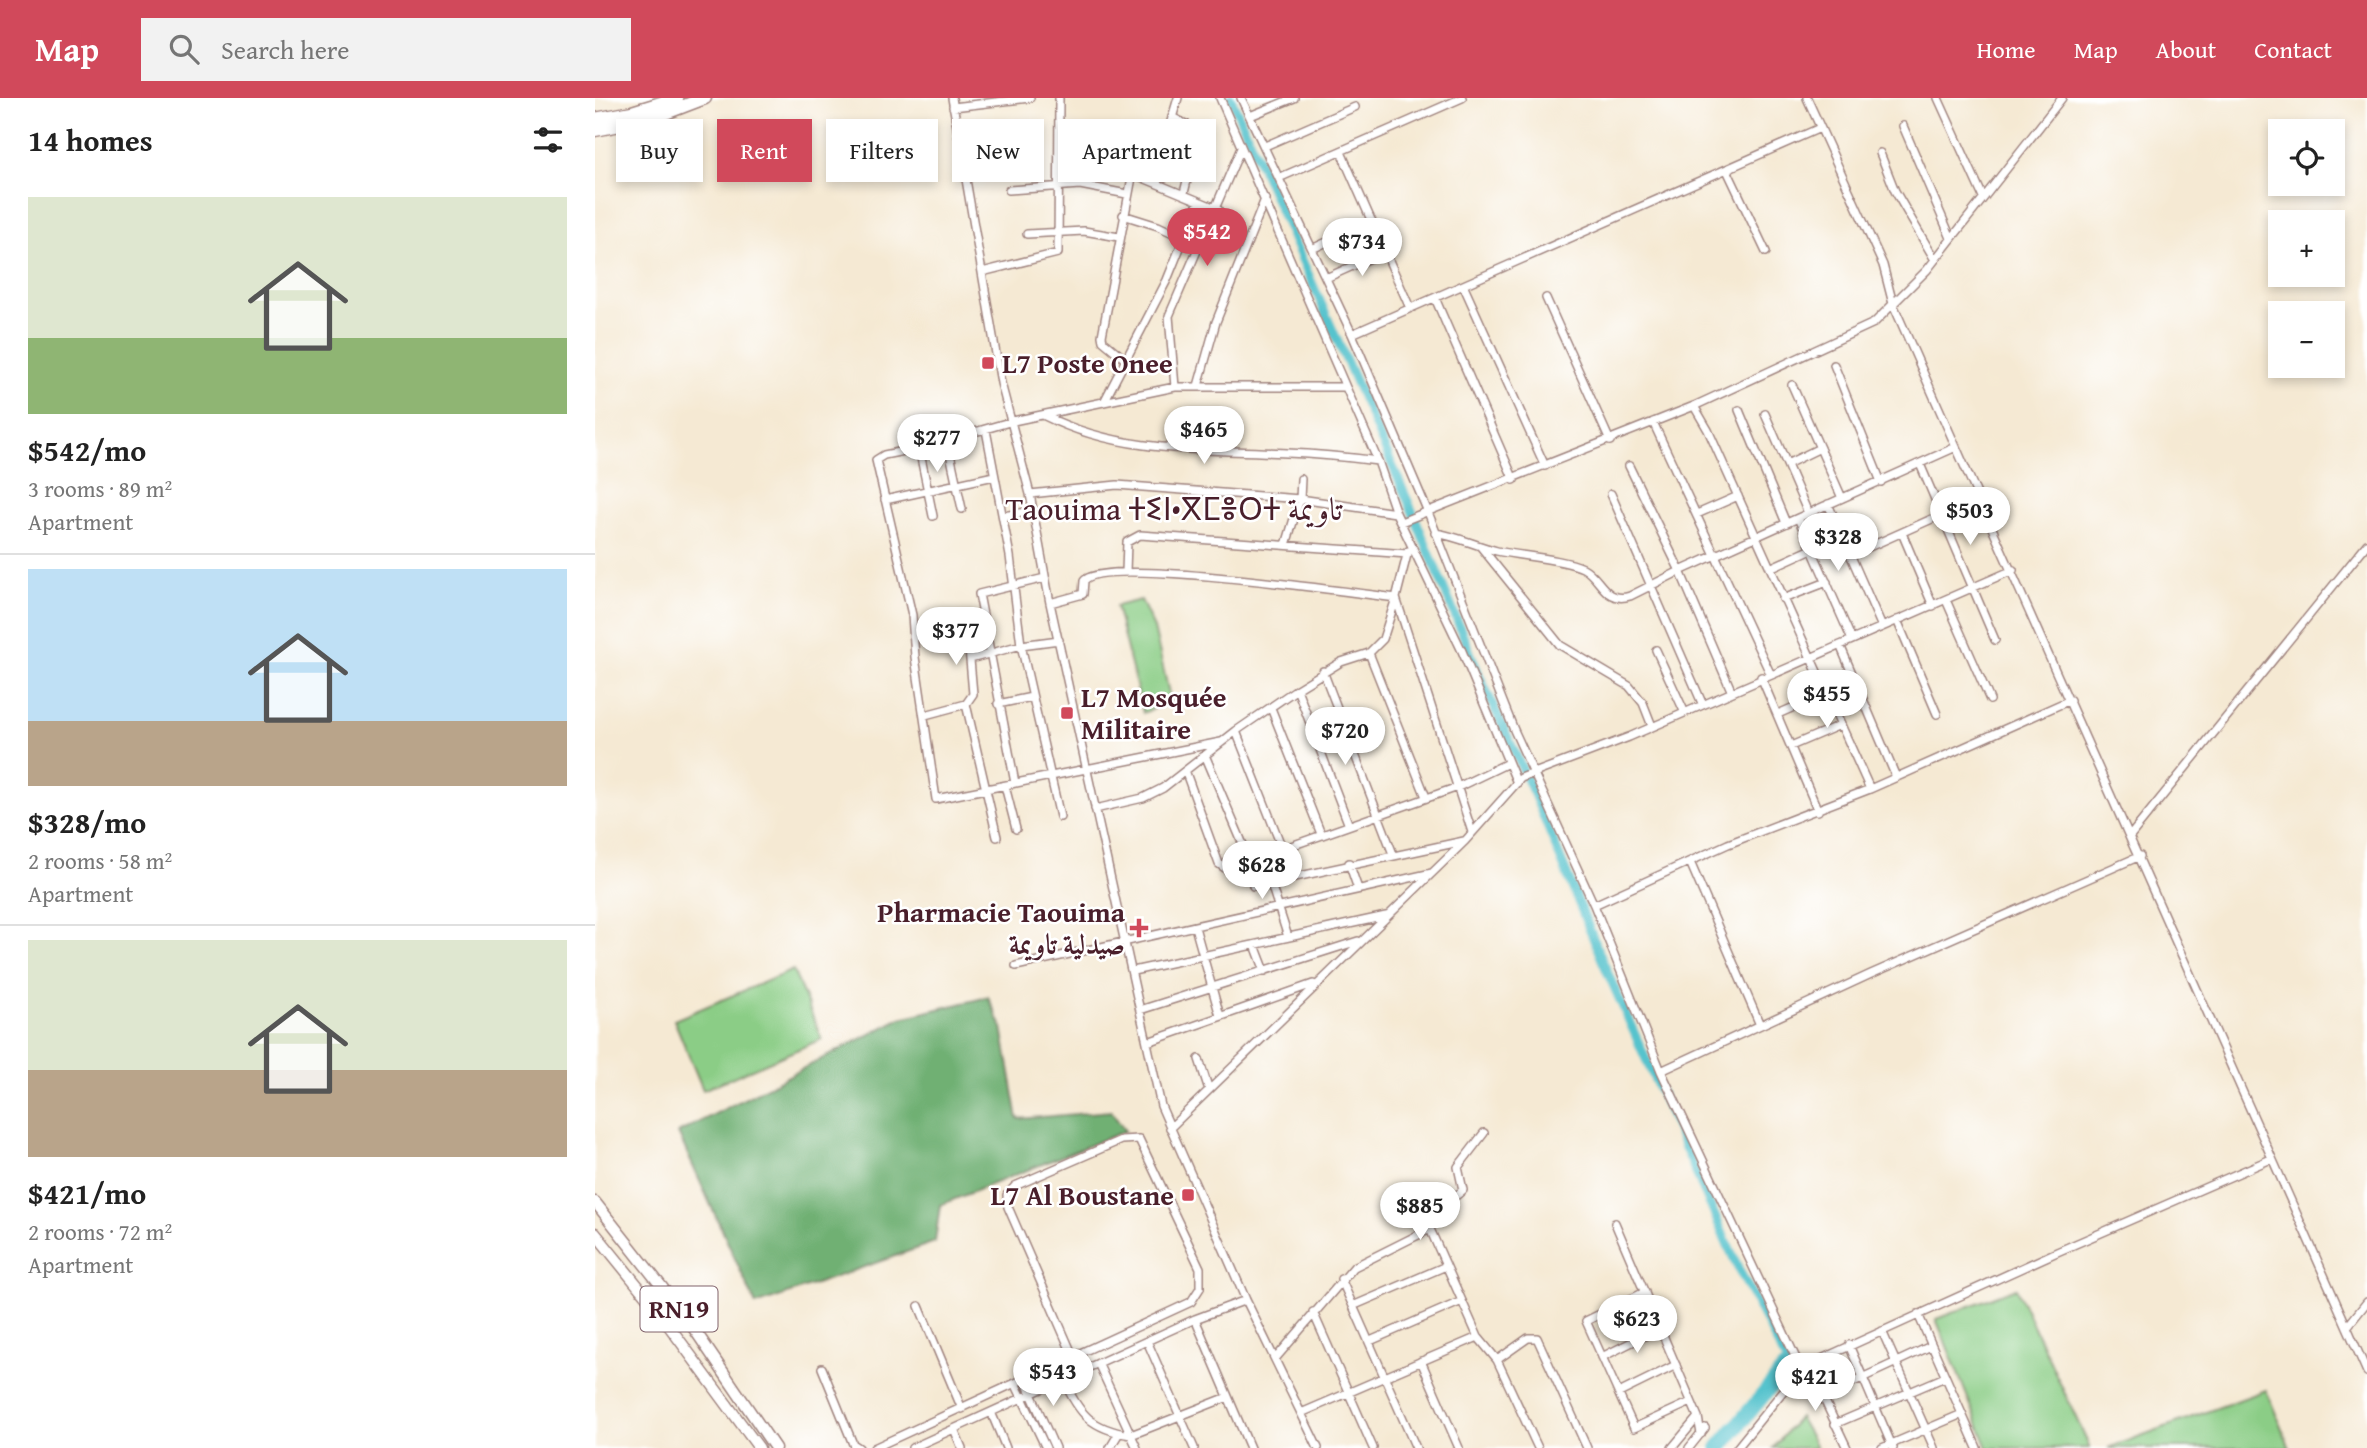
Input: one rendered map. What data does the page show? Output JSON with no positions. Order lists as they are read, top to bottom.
{
  "streets": {
    "main road": ["RN19"]
  },
  "districts": ["Taouima ⵜⵉⵏ•ⴳⵎⴻⵔⵜ تاويمة"],
  "places": {
    "transit": ["L7 Poste Onee", "L7 Mosquée Militaire", "L7 Al Boustane"],
    "health": ["Pharmacie Taouima صيدلية تاويمة"]
  },
  "page": {
    "header": "Map",
    "search": "Search here",
    "nav": [
      "Home",
      "Map",
      "About",
      "Contact"
    ],
    "heading": "14 homes",
    "map_buttons": ["+", "−"],
    "chip": [
      "Buy",
      "Rent",
      "Filters",
      "New",
      "Apartment"
    ],
    "list": [
      {
        "name": "$542/mo",
        "note": "3 rooms · 89 m² · Apartment"
      },
      {
        "name": "$328/mo",
        "note": "2 rooms · 58 m² · Apartment"
      },
      {
        "name": "$421/mo",
        "note": "2 rooms · 72 m² · Apartment"
      }
    ],
    "price": [
      "$542",
      "$734",
      "$465",
      "$277",
      "$503",
      "$328",
      "$377",
      "$455",
      "$720",
      "$628",
      "$885",
      "$623",
      "$543",
      "$421"
    ]
  }
}
